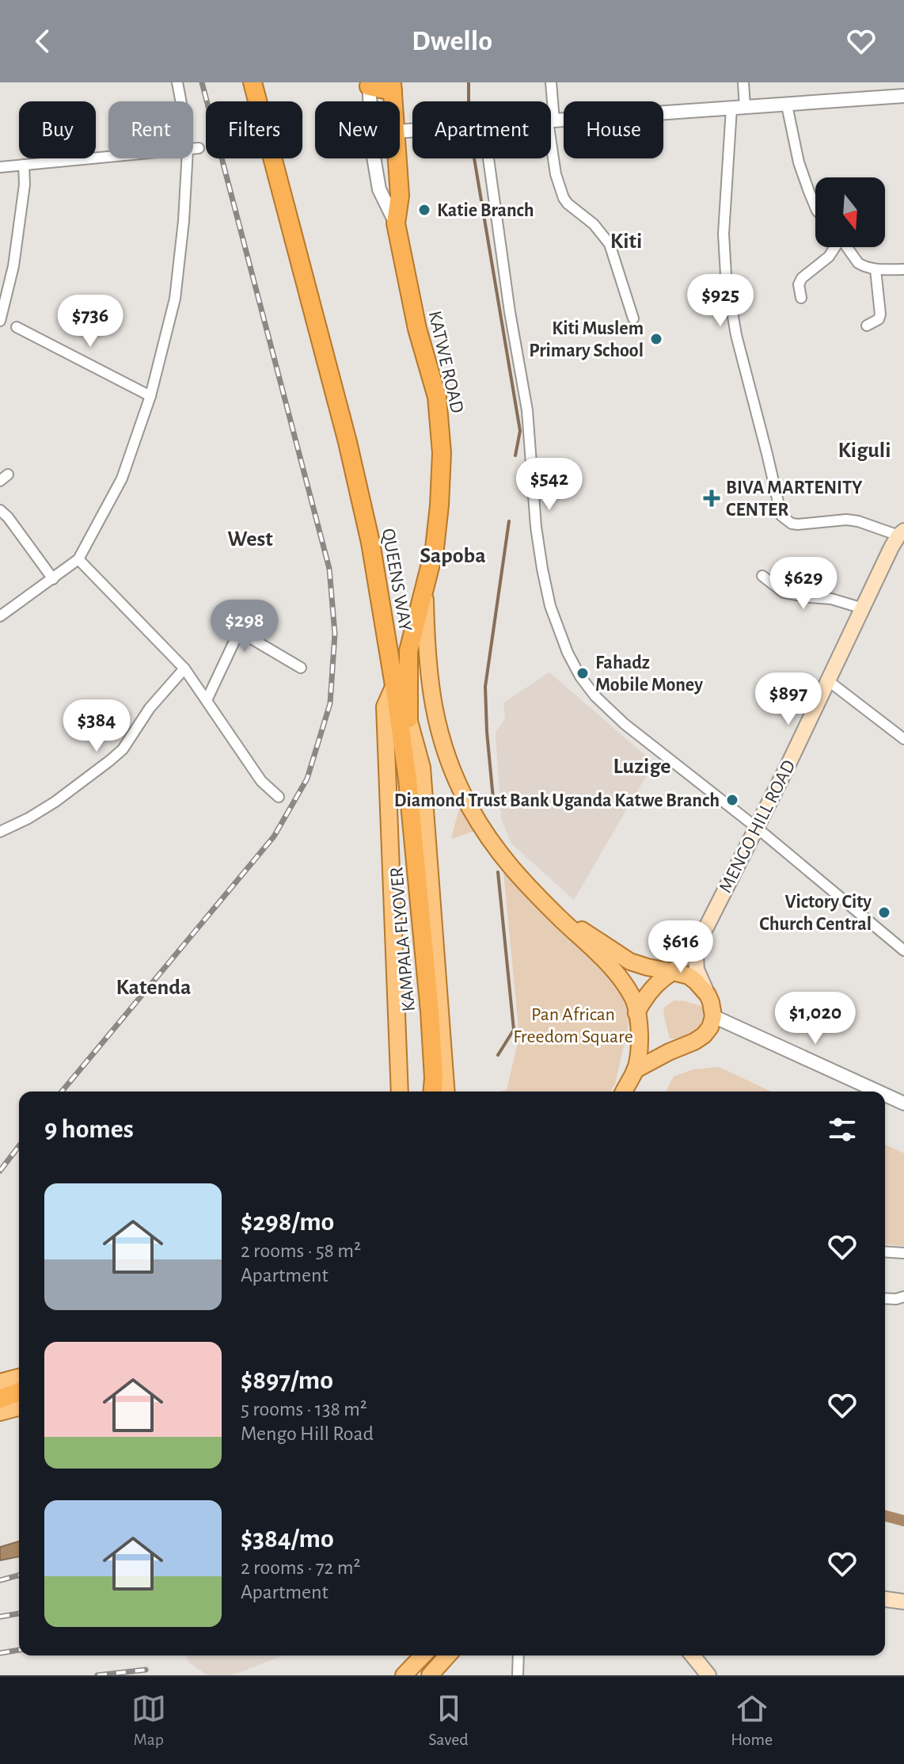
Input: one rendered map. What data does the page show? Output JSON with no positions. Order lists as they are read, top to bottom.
{
  "streets": {
    "highway": ["KATWE ROAD", "QUEENS WAY", "KAMPALA FLYOVER"],
    "main road": ["MENGO HILL ROAD"]
  },
  "crossings": [
    ["KATWE ROAD", "KAMPALA FLYOVER"]
  ],
  "districts": [
    "Kiti",
    "Kiguli",
    "West",
    "Sapoba",
    "Luzige",
    "Katenda"
  ],
  "parks": ["Pan African Freedom Square"],
  "places": {
    "other": [
      "Katie Branch",
      "Kiti Muslem Primary School",
      "Fahadz Mobile Money",
      "Diamond Trust Bank Uganda Katwe Branch",
      "Victory City Church Central"
    ],
    "health": ["BIVA MARTENITY CENTER"]
  },
  "north": "bottom",
  "page": {
    "header": "Dwello",
    "chip": [
      "Buy",
      "Rent",
      "Filters",
      "New",
      "Apartment",
      "House"
    ],
    "price": [
      "$925",
      "$736",
      "$542",
      "$629",
      "$298",
      "$897",
      "$384",
      "$616",
      "$1,020"
    ],
    "heading": "9 homes",
    "list": [
      {
        "name": "$298/mo",
        "note": "2 rooms · 58 m² · Apartment"
      },
      {
        "name": "$897/mo",
        "note": "5 rooms · 138 m² · Mengo Hill Road"
      },
      {
        "name": "$384/mo",
        "note": "2 rooms · 72 m² · Apartment"
      }
    ],
    "tabs": ["Map", "Saved", "Home"]
  }
}
